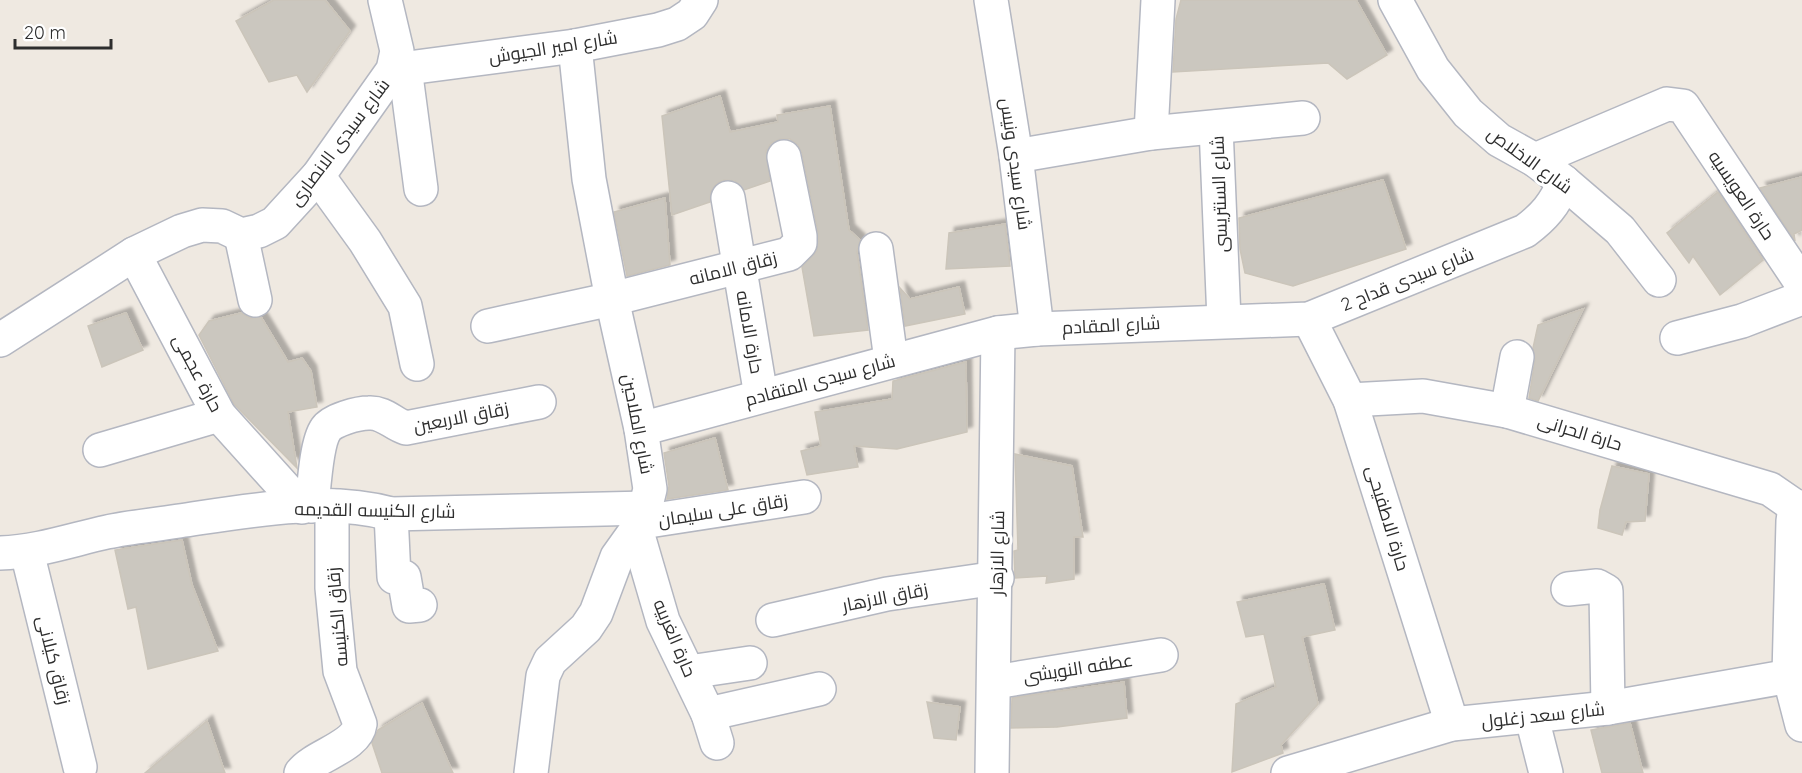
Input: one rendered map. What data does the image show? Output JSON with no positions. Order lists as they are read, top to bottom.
{
  "streets": {
    "street": [
      "شارع امير الجيوش",
      "شارع سيدى الانصارى",
      "شارع الاخلاص",
      "شارع سيدى ونيس",
      "شارع السنتريسى",
      "حارة العويسيه",
      "زقاق الامانه",
      "شارع سيدى قداح 2",
      "شارع المقادم",
      "حارة الامانه",
      "حارة عجمى",
      "شارع سيدى المتقادم",
      "زقاق الاربعين",
      "شارع الملاحين",
      "حارة الحرانى",
      "شارع الكنيسه القديمه",
      "زقاق على سليمان",
      "حارة الاطفيحى",
      "شارع الازهار",
      "زقاق الازهار",
      "زقاق الكنيسه",
      "حارة الغربيه",
      "زقاق كيلانى",
      "عطفه النويشى",
      "شارع سعد زغلول"
    ]
  },
  "crossings": [
    ["شارع امير الجيوش", "شارع سيدى الانصارى"],
    ["شارع امير الجيوش", "شارع الملاحين"],
    ["شارع الاخلاص", "حارة العويسيه"],
    ["شارع الاخلاص", "شارع سيدى قداح 2"],
    ["شارع سيدى ونيس", "شارع السنتريسى"],
    ["شارع سيدى ونيس", "شارع المقادم"],
    ["شارع السنتريسى", "شارع سيدى قداح 2"],
    ["شارع السنتريسى", "شارع المقادم"],
    ["زقاق الامانه", "حارة الامانه"],
    ["زقاق الامانه", "شارع الملاحين"],
    ["شارع سيدى قداح 2", "شارع المقادم"],
    ["شارع سيدى قداح 2", "حارة الاطفيحى"],
    ["شارع المقادم", "شارع سيدى المتقادم"],
    ["شارع المقادم", "شارع الازهار"],
    ["حارة الامانه", "شارع سيدى المتقادم"],
    ["حارة عجمى", "زقاق الاربعين"],
    ["حارة عجمى", "شارع الكنيسه القديمه"],
    ["حارة عجمى", "زقاق الكنيسه"],
    ["شارع سيدى المتقادم", "شارع الملاحين"],
    ["شارع سيدى المتقادم", "شارع الازهار"],
    ["زقاق الاربعين", "شارع الكنيسه القديمه"],
    ["زقاق الاربعين", "زقاق الكنيسه"],
    ["شارع الملاحين", "شارع الكنيسه القديمه"],
    ["شارع الملاحين", "زقاق على سليمان"],
    ["شارع الملاحين", "حارة الغربيه"],
    ["حارة الحرانى", "حارة الاطفيحى"],
    ["شارع الكنيسه القديمه", "زقاق على سليمان"],
    ["شارع الكنيسه القديمه", "زقاق الكنيسه"],
    ["شارع الكنيسه القديمه", "حارة الغربيه"],
    ["شارع الكنيسه القديمه", "زقاق كيلانى"],
    ["زقاق على سليمان", "حارة الغربيه"],
    ["حارة الاطفيحى", "شارع سعد زغلول"],
    ["شارع الازهار", "زقاق الازهار"],
    ["شارع الازهار", "عطفه النويشى"]
  ],
  "scale_bar": "20 m"
}
